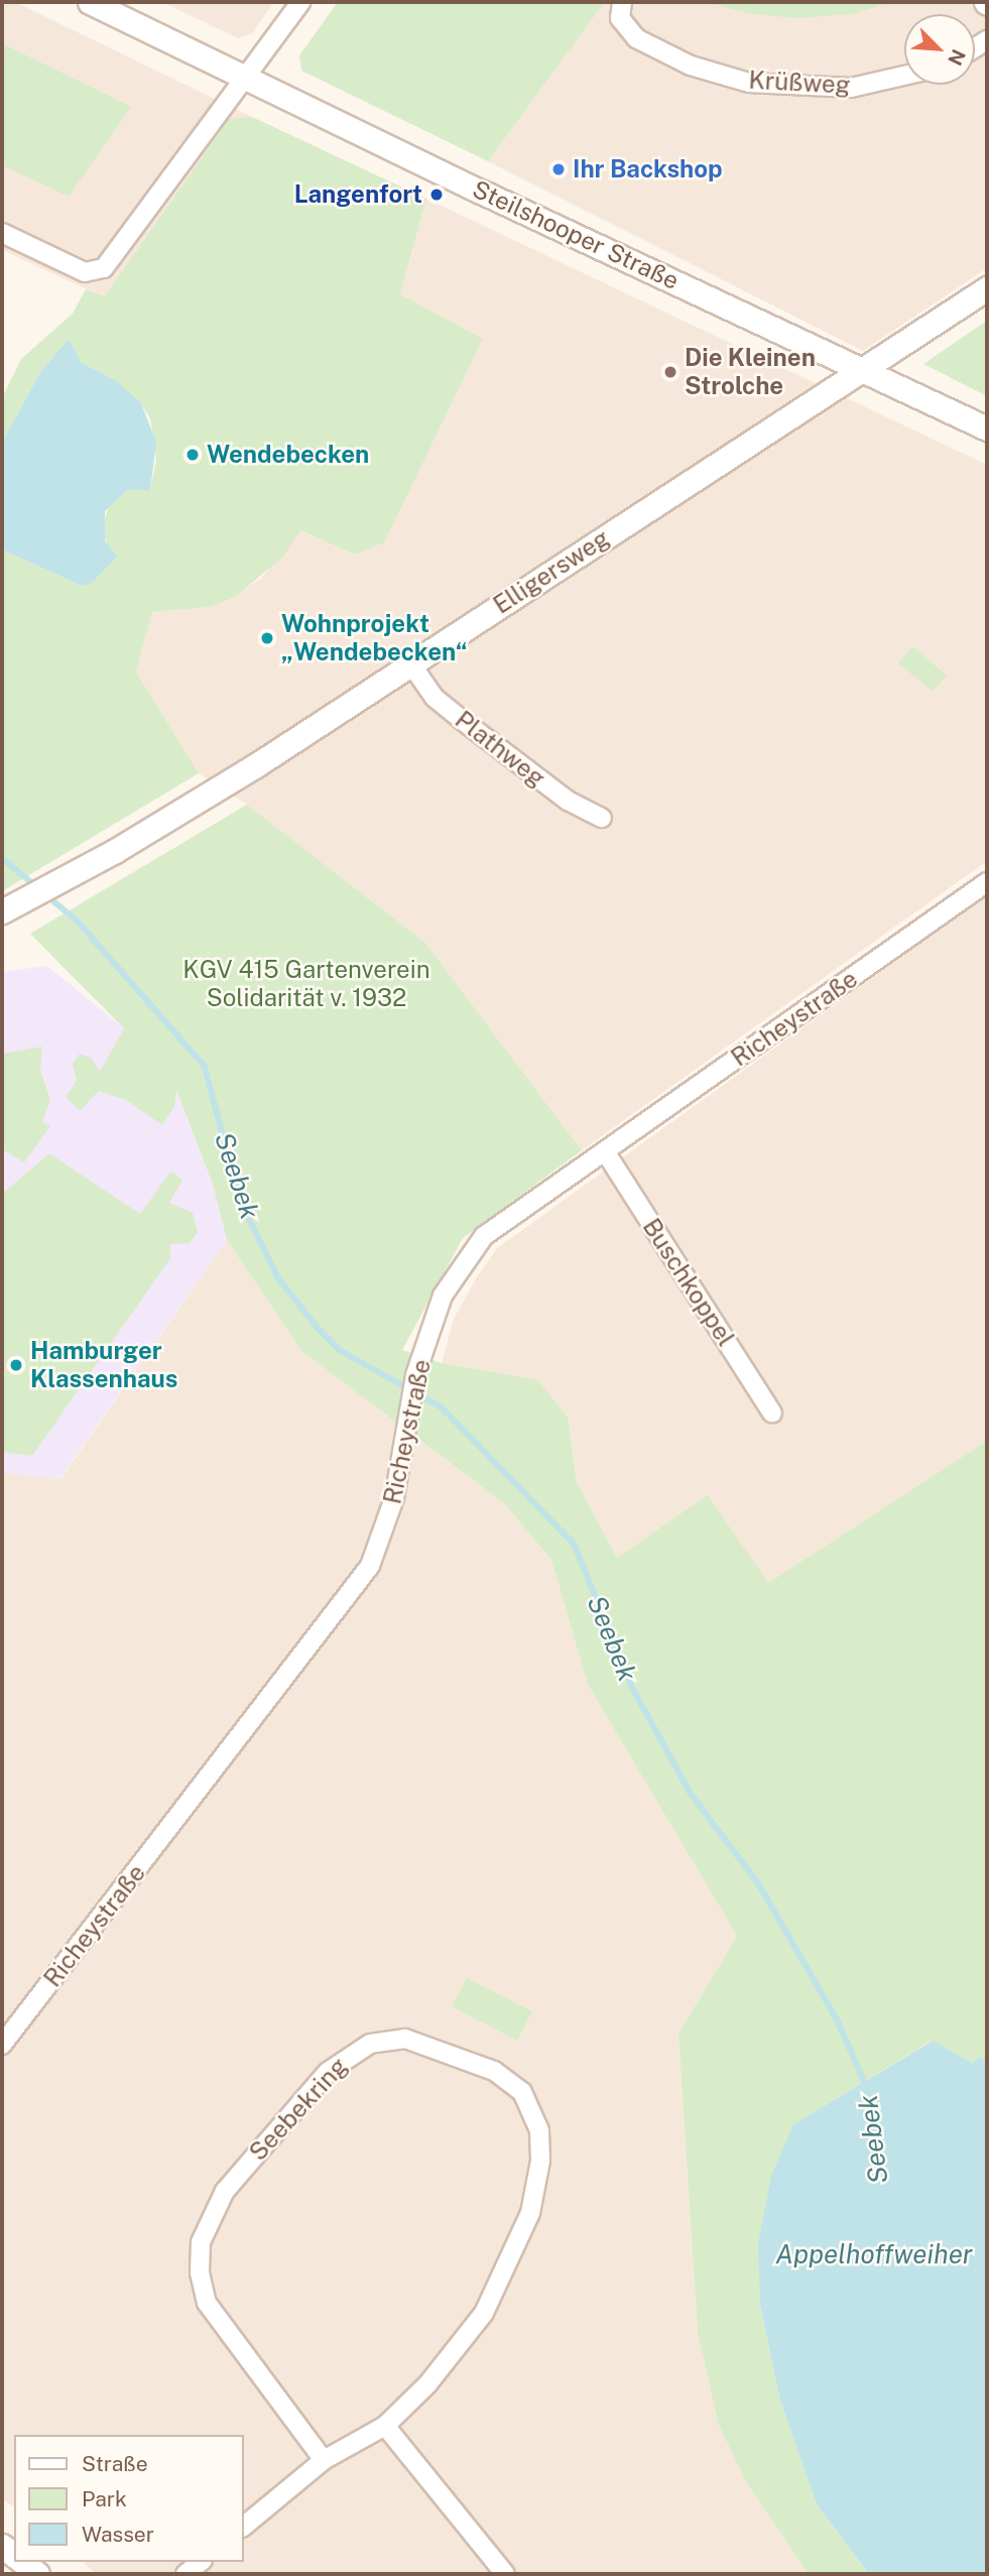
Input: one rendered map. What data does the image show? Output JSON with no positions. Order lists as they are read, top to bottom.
{
  "streets": {
    "street": [
      "Krüßweg",
      "Steilshooper Straße",
      "Elligersweg",
      "Plathweg",
      "Richeystraße",
      "Buschkoppel",
      "Seebekring"
    ]
  },
  "crossings": [
    ["Steilshooper Straße", "Elligersweg"],
    ["Elligersweg", "Plathweg"],
    ["Richeystraße", "Buschkoppel"]
  ],
  "water": ["Seebek", "Appelhoffweiher"],
  "parks": ["KGV 415 Gartenverein Solidarität v. 1932"],
  "places": [
    "Ihr Backshop",
    "Langenfort",
    "Die Kleinen Strolche",
    "Wendebecken",
    "Wohnprojekt „Wendebecken“",
    "Hamburger Klassenhaus"
  ],
  "legend": ["Straße", "Park", "Wasser"],
  "north": "bottom right"
}
